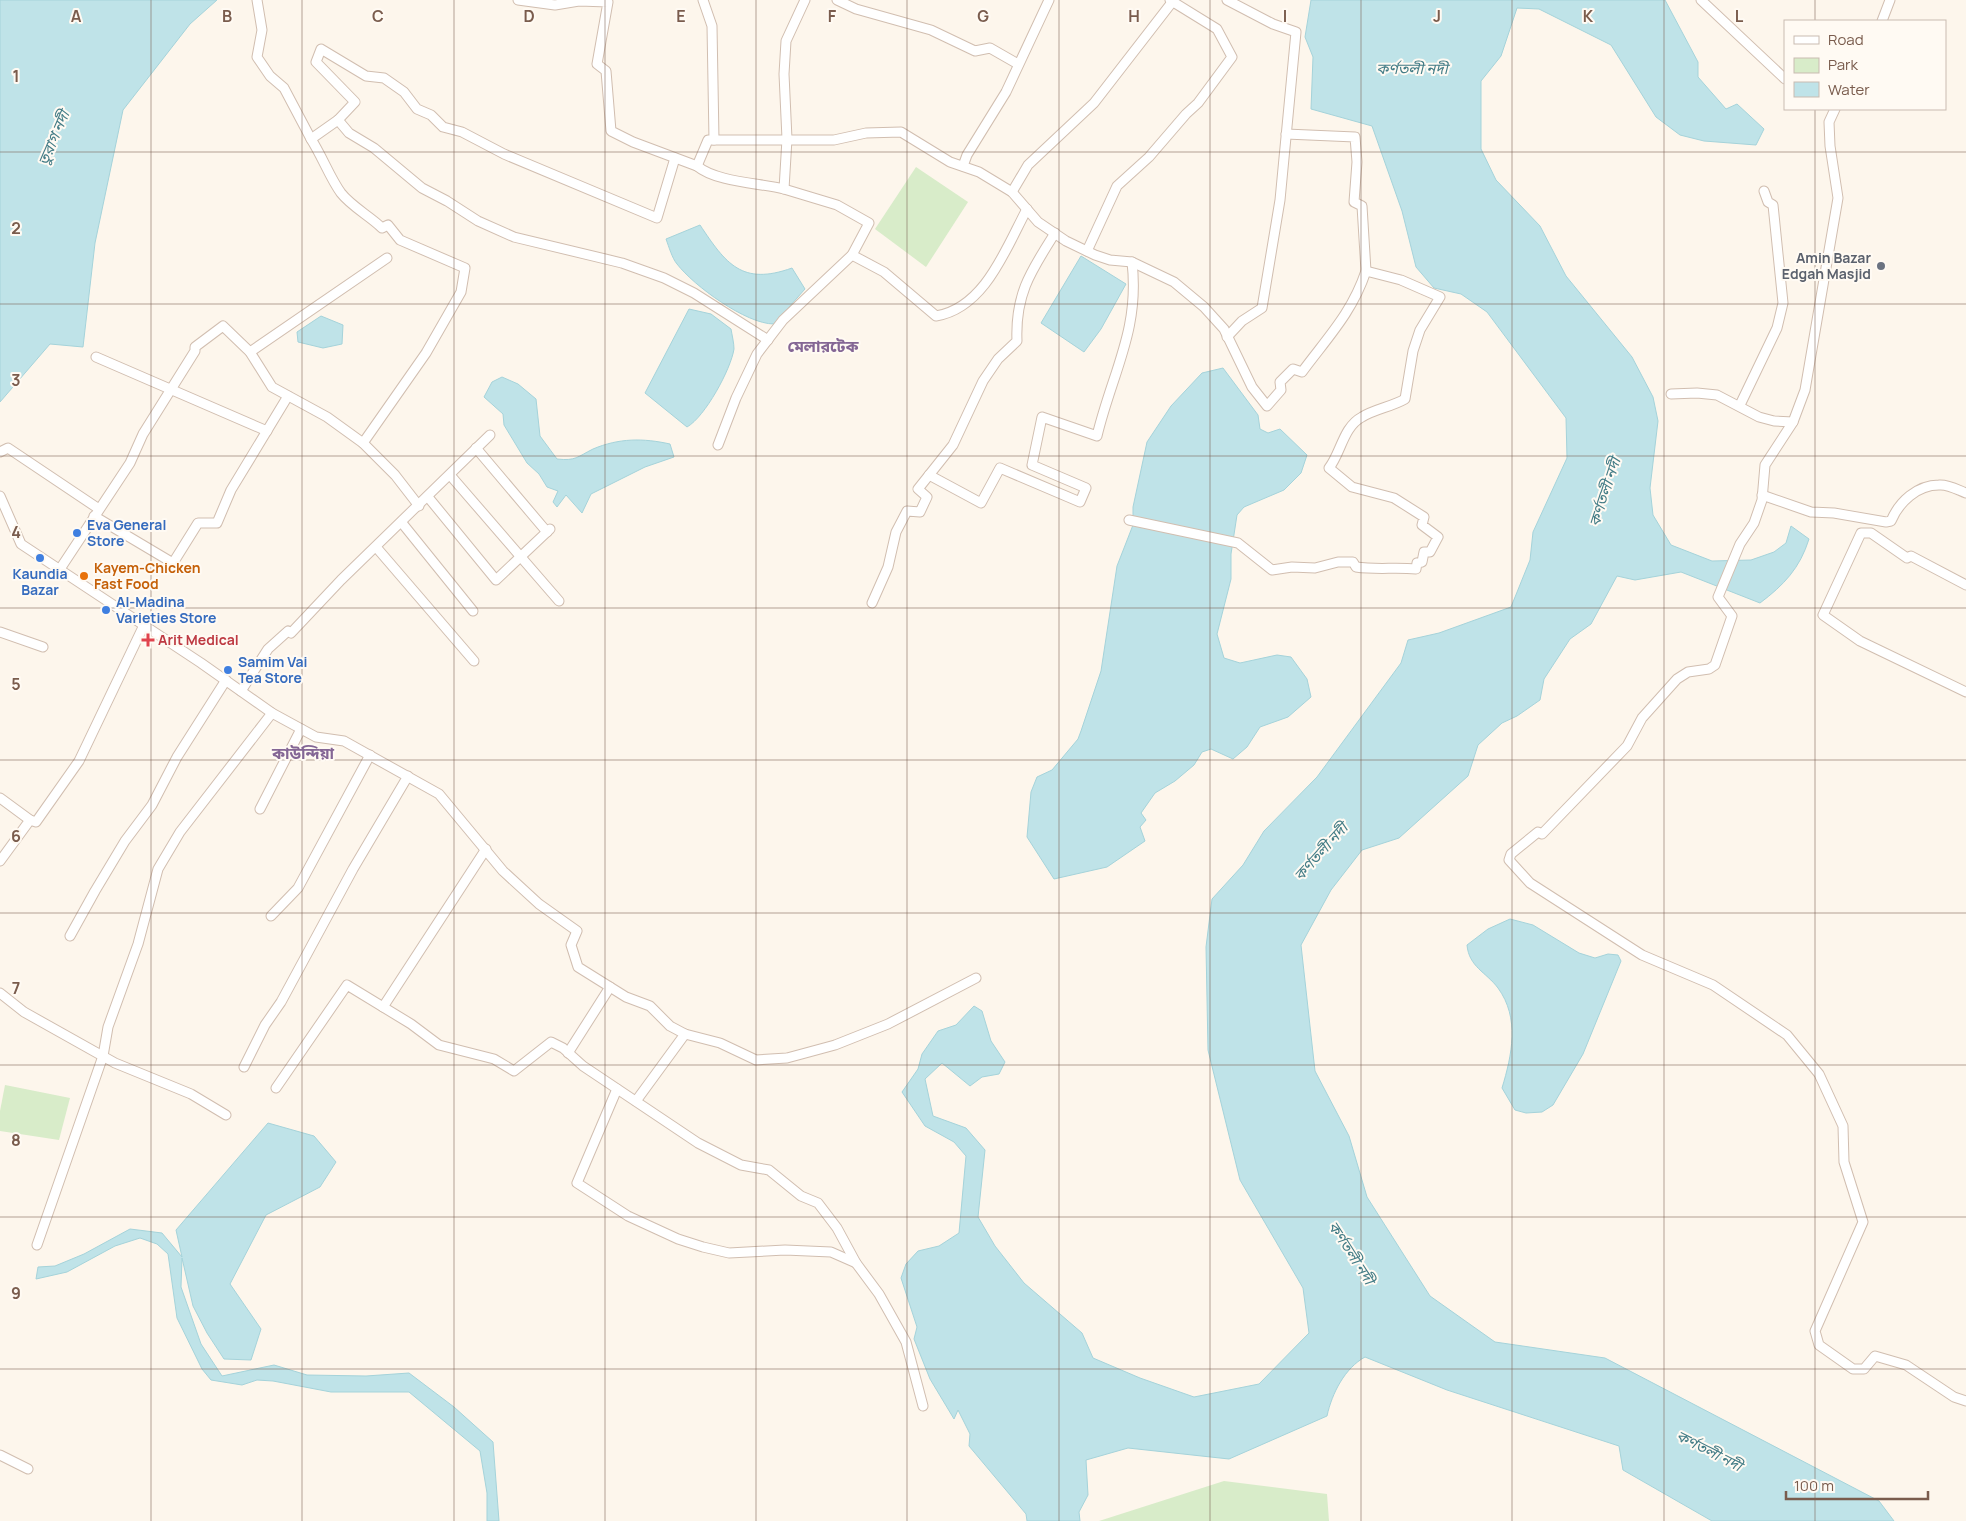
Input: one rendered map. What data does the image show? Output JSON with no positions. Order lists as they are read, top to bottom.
{
  "districts": ["মেলারটেক", "কাউন্দিয়া"],
  "water": ["কর্ণতলী নদী", "তুরাগ নদী"],
  "places": {
    "other": [
      "Amin Bazar Edgah Masjid",
      "Eva General Store",
      "Kaundia Bazar",
      "Kayem-Chicken Fast Food",
      "Al-Madina Varieties Store",
      "Samim Vai Tea Store"
    ],
    "health": ["Arit Medical"]
  },
  "legend": ["Road", "Park", "Water"],
  "scale_bar": "100 m",
  "grid": {
    "columns": [
      "A",
      "B",
      "C",
      "D",
      "E",
      "F",
      "G",
      "H",
      "I",
      "J",
      "K",
      "L"
    ],
    "rows": [
      "1",
      "2",
      "3",
      "4",
      "5",
      "6",
      "7",
      "8",
      "9"
    ]
  }
}
